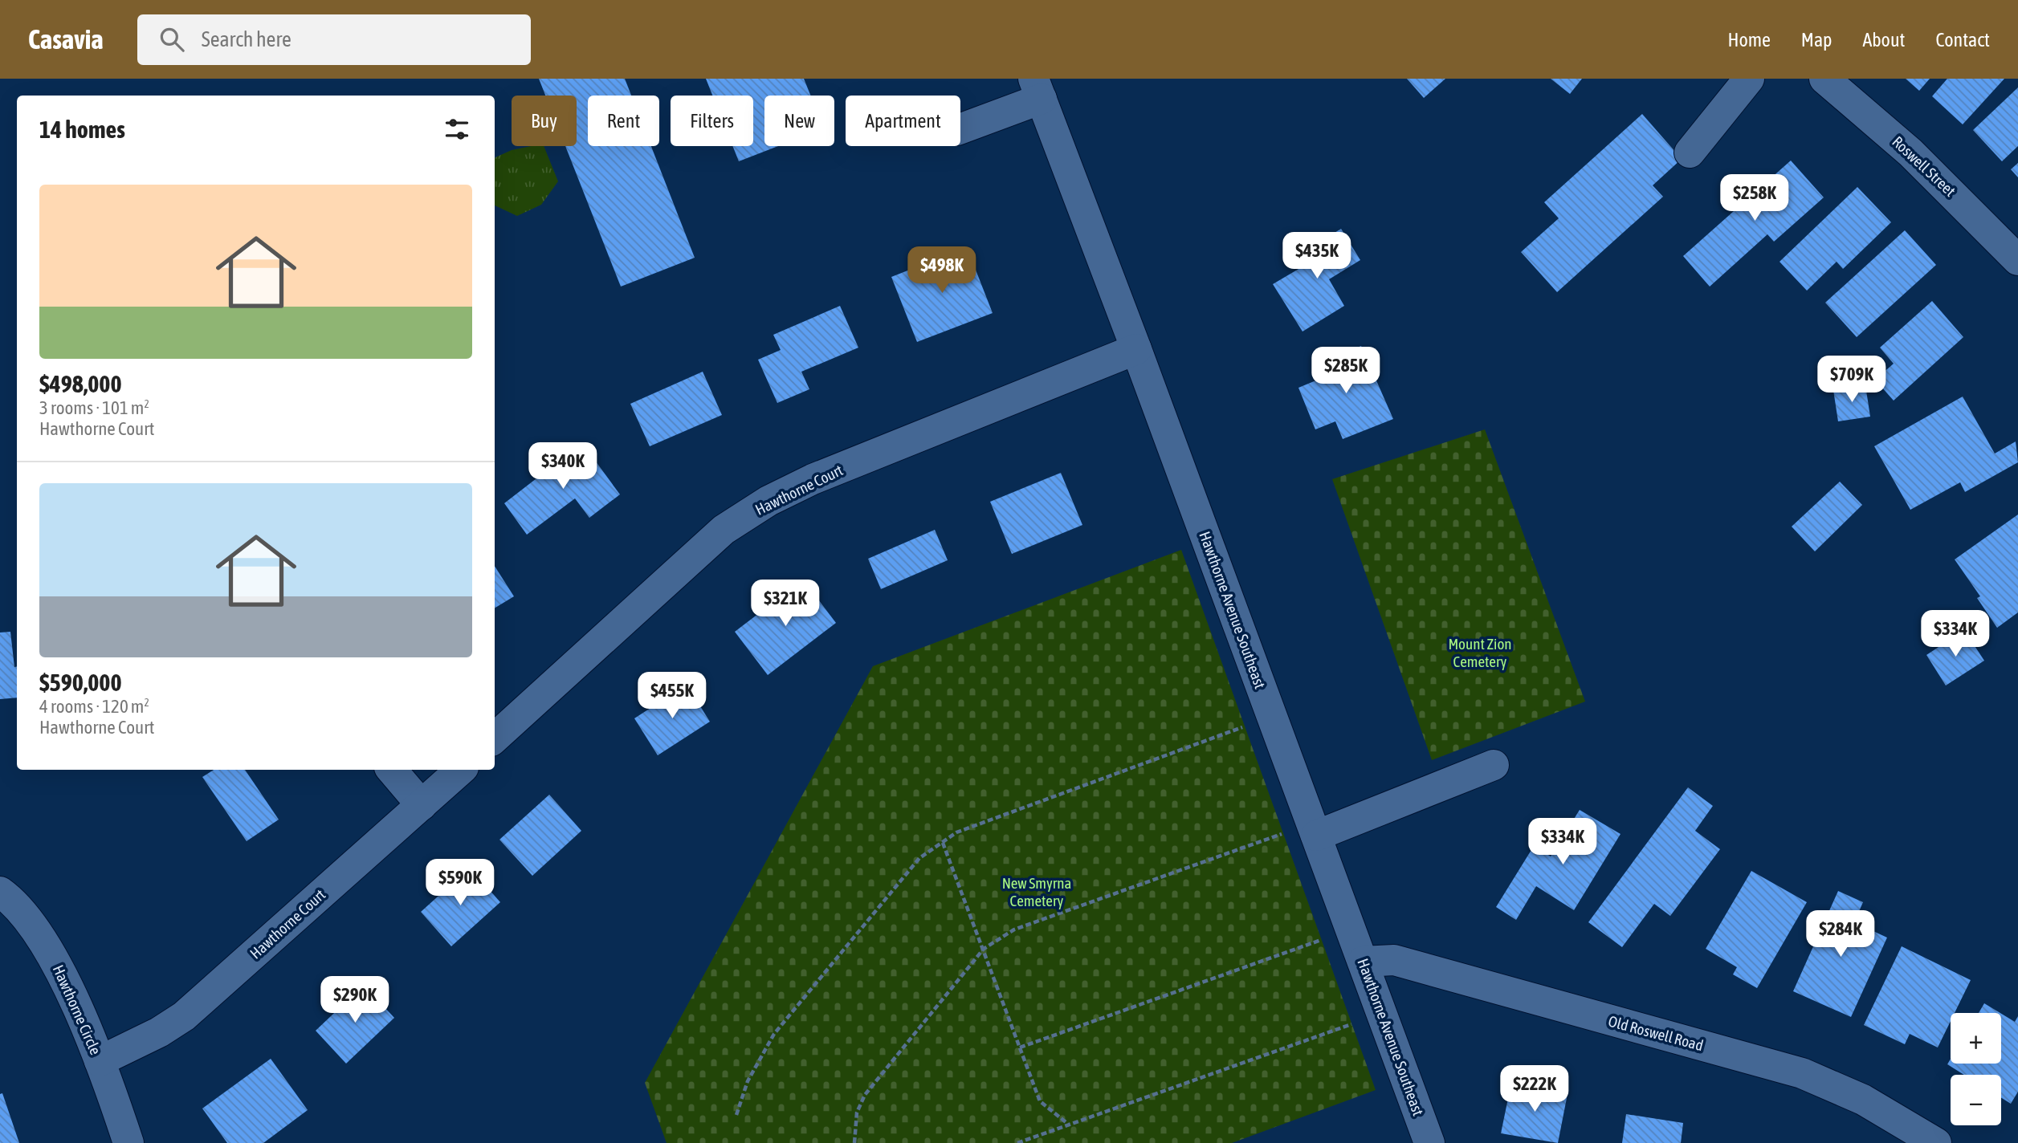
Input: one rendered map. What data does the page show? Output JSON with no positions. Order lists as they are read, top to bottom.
{
  "streets": {
    "street": [
      "Roswell Street",
      "Hawthorne Court",
      "Hawthorne Avenue Southeast",
      "Hawthorne Circle",
      "Old Roswell Road"
    ]
  },
  "crossings": [
    ["Hawthorne Court", "Hawthorne Avenue Southeast"],
    ["Hawthorne Court", "Hawthorne Circle"],
    ["Hawthorne Avenue Southeast", "Old Roswell Road"]
  ],
  "parks": ["Mount Zion Cemetery", "New Smyrna Cemetery"],
  "page": {
    "header": "Casavia",
    "search": "Search here",
    "nav": [
      "Home",
      "Map",
      "About",
      "Contact"
    ],
    "chip": [
      "Buy",
      "Rent",
      "Filters",
      "New",
      "Apartment"
    ],
    "heading": "14 homes",
    "list": [
      {
        "name": "$498,000",
        "note": "3 rooms · 101 m² · Hawthorne Court"
      },
      {
        "name": "$590,000",
        "note": "4 rooms · 120 m² · Hawthorne Court"
      }
    ],
    "price": [
      "$258K",
      "$435K",
      "$498K",
      "$285K",
      "$709K",
      "$340K",
      "$321K",
      "$334K",
      "$455K",
      "$334K",
      "$590K",
      "$284K",
      "$290K",
      "$222K"
    ],
    "map_buttons": ["+", "−"]
  }
}
